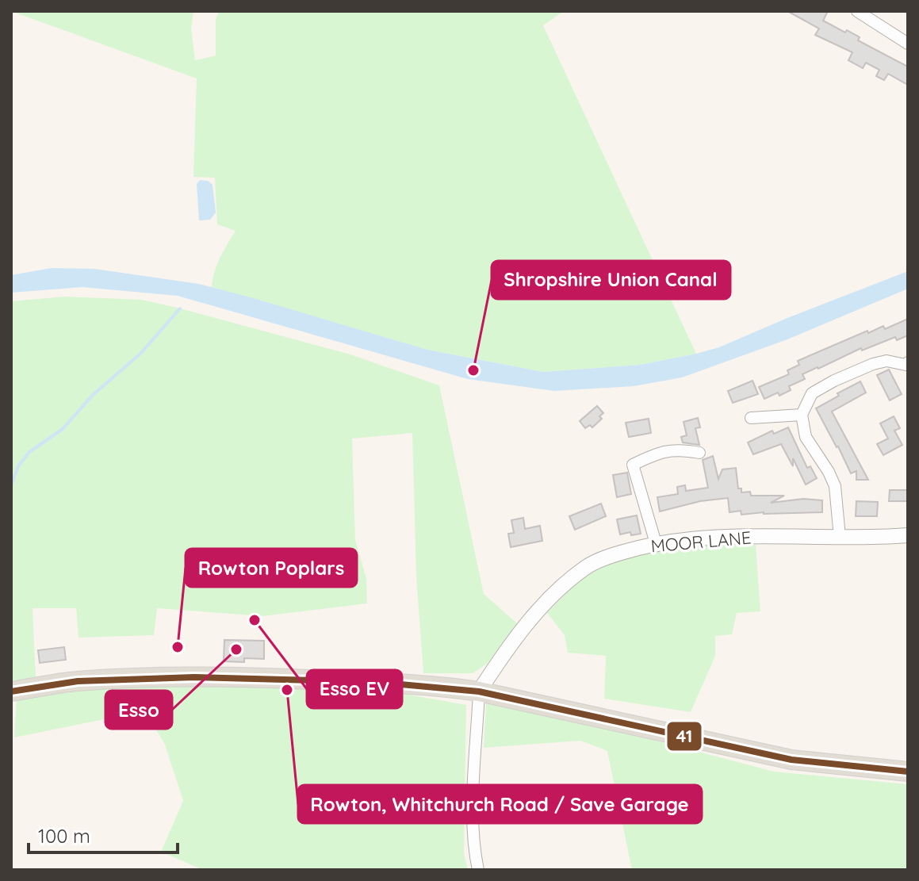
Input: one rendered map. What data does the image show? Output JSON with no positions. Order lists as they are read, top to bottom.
{
  "streets": {
    "street": ["MOOR LANE"]
  },
  "places": [
    "Shropshire Union Canal",
    "Esso EV",
    "Rowton Poplars",
    "Esso",
    "Rowton, Whitchurch Road / Save Garage"
  ],
  "lines": ["transit line 41"],
  "scale_bar": "100 m"
}
